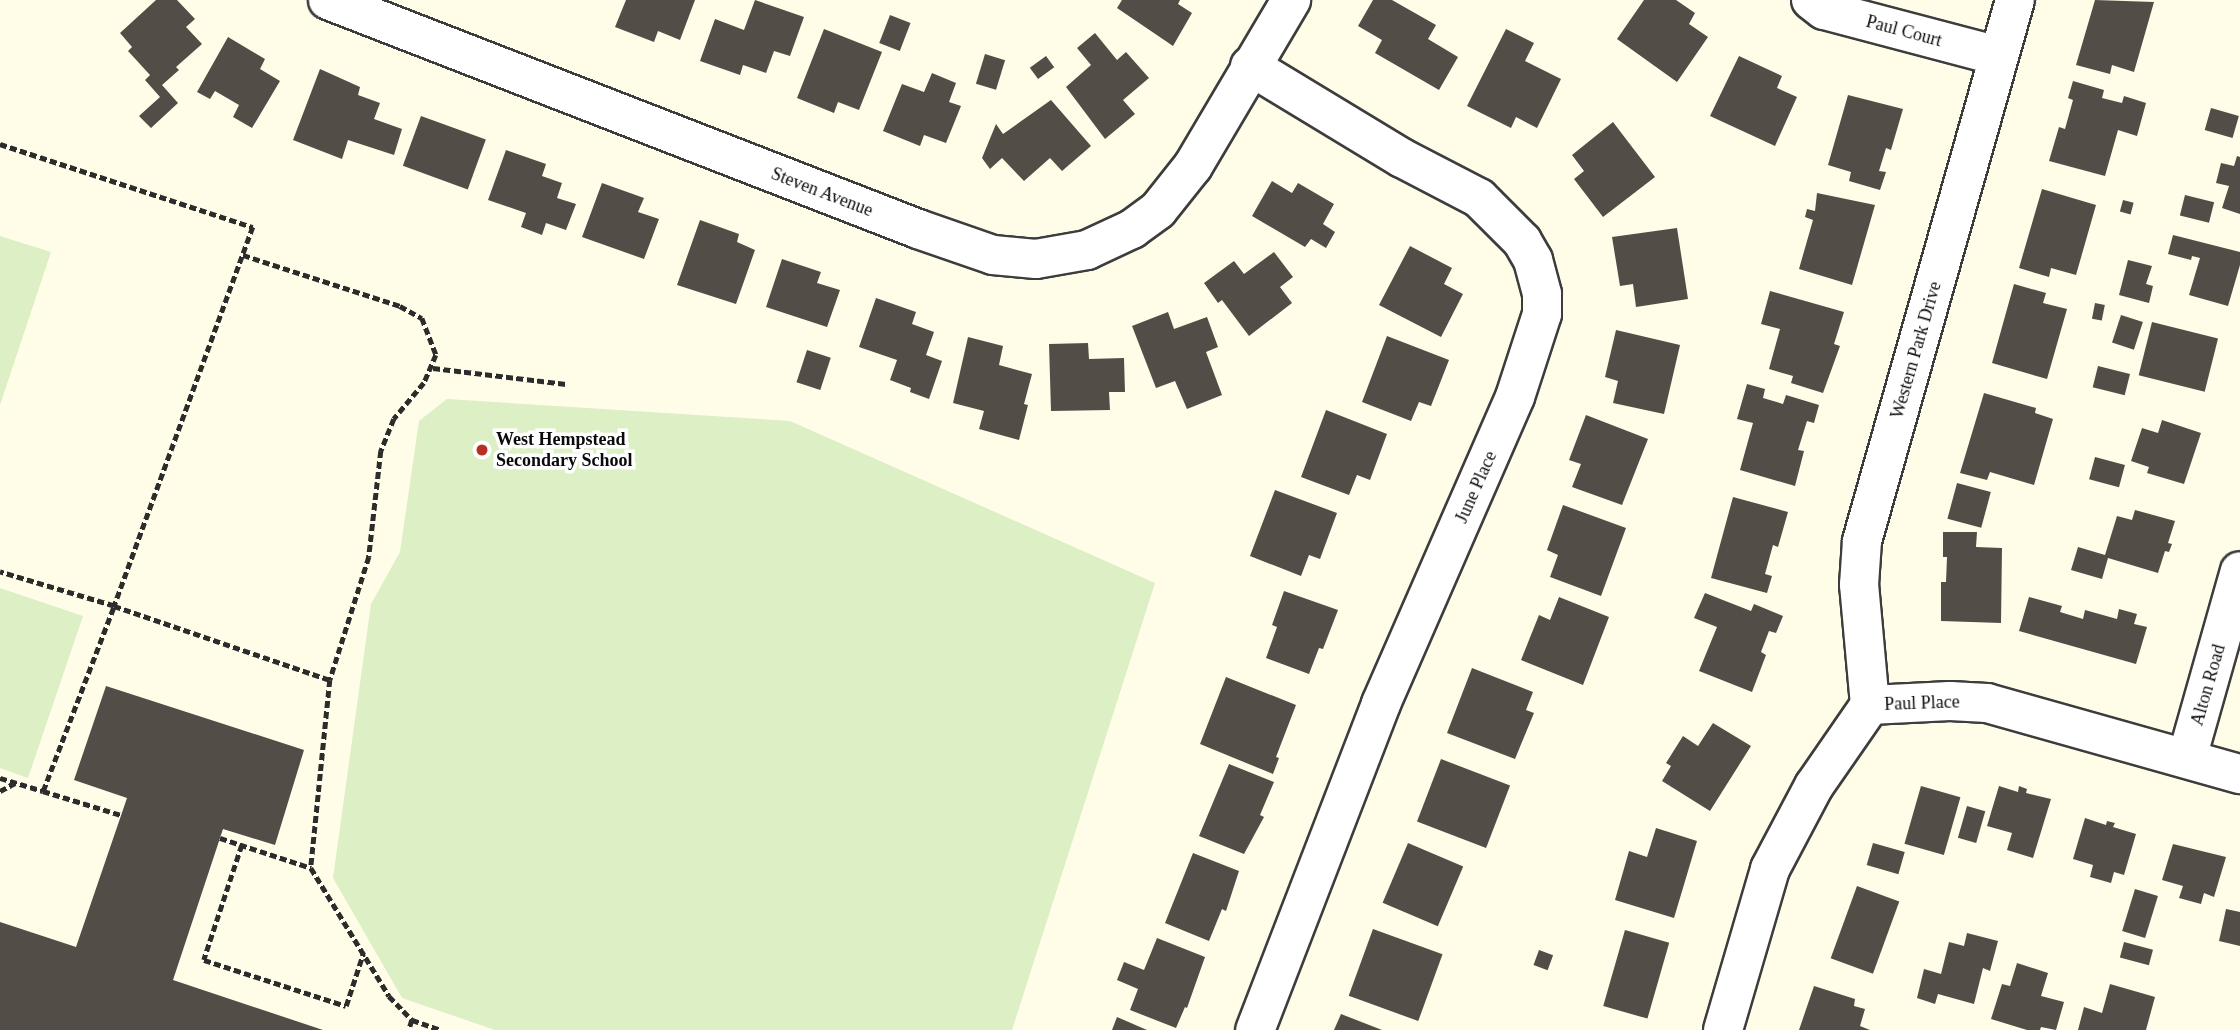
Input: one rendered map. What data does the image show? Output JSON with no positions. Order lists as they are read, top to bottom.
{
  "streets": {
    "street": [
      "Paul Court",
      "Steven Avenue",
      "Western Park Drive",
      "June Place",
      "Alton Road",
      "Paul Place"
    ]
  },
  "crossings": [
    ["Paul Court", "Western Park Drive"],
    ["Steven Avenue", "June Place"],
    ["Western Park Drive", "Paul Place"],
    ["Alton Road", "Paul Place"]
  ],
  "places": ["West Hempstead Secondary School"]
}
